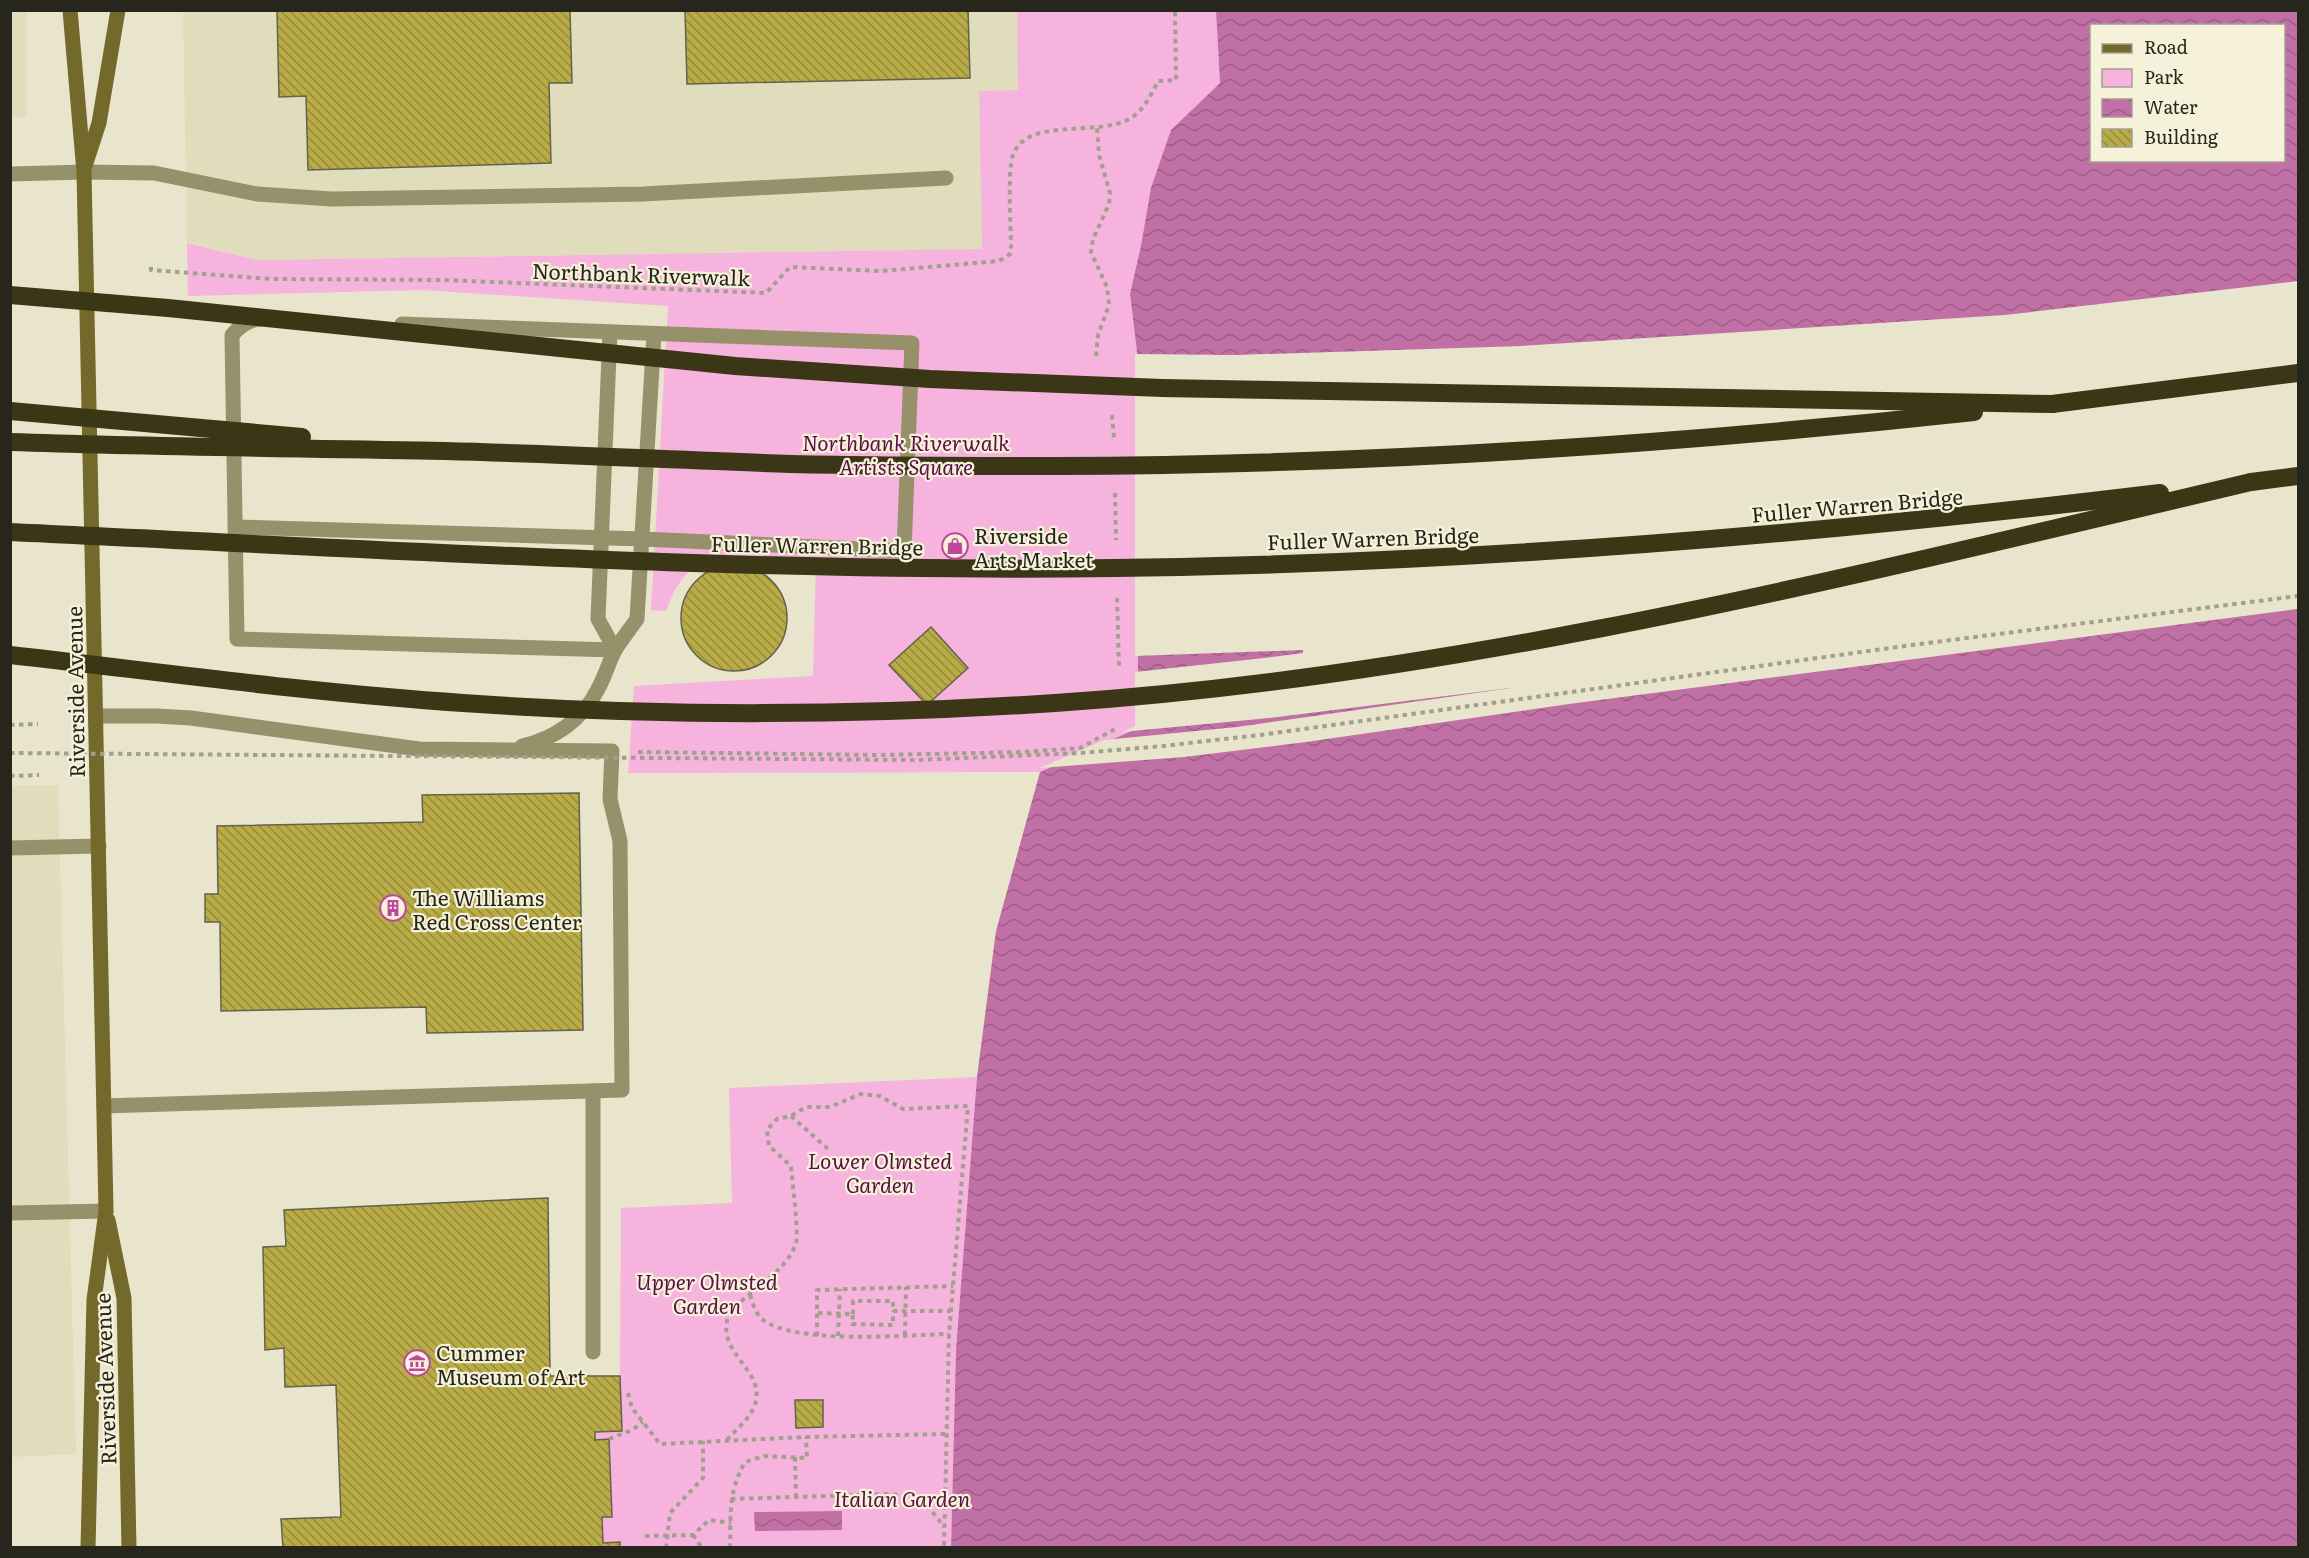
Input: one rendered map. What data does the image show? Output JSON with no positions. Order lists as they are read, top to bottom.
{
  "streets": {
    "highway": ["Fuller Warren Bridge"],
    "main road": ["Riverside Avenue"],
    "path": ["Northbank Riverwalk"]
  },
  "parks": [
    "Northbank Riverwalk Artists Square",
    "Lower Olmsted Garden",
    "Upper Olmsted Garden",
    "Italian Garden"
  ],
  "places": {
    "shop": ["Riverside Arts Market"],
    "building": ["The Williams Red Cross Center"],
    "museum": ["Cummer Museum of Art"]
  },
  "legend": [
    "Road",
    "Park",
    "Water",
    "Building"
  ]
}
